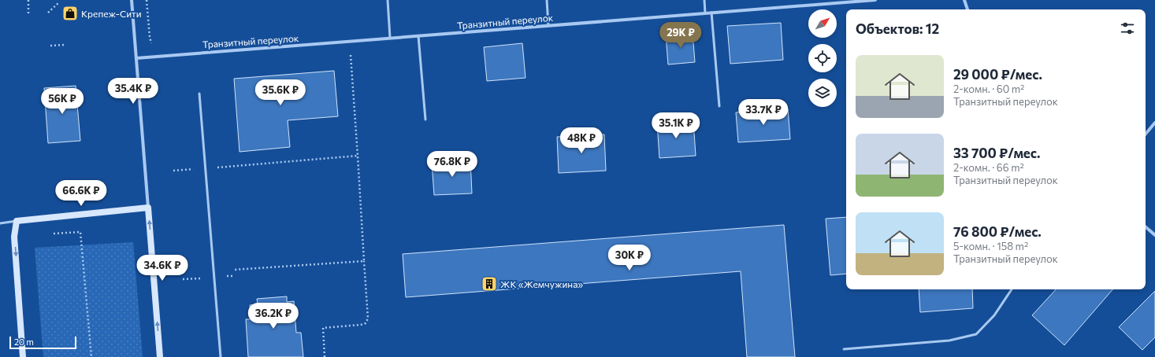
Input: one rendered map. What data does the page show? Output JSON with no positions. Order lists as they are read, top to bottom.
{
  "streets": {
    "street": ["Транзитный переулок"]
  },
  "places": {
    "shop": ["Крепеж-Сити"],
    "building": ["ЖК «Жемчужина»"]
  },
  "scale_bar": "20 m",
  "north": "top right",
  "page": {
    "heading": "Объектов: 12",
    "price": [
      "29K ₽",
      "35.4K ₽",
      "35.6K ₽",
      "56K ₽",
      "33.7K ₽",
      "35.1K ₽",
      "48K ₽",
      "76.8K ₽",
      "66.6K ₽",
      "30K ₽",
      "34.6K ₽",
      "36.2K ₽"
    ],
    "list": [
      {
        "name": "29 000 ₽/мес.",
        "note": "2-комн. · 60 m² · Транзитный переулок"
      },
      {
        "name": "33 700 ₽/мес.",
        "note": "2-комн. · 66 m² · Транзитный переулок"
      },
      {
        "name": "76 800 ₽/мес.",
        "note": "5-комн. · 158 m² · Транзитный переулок"
      }
    ],
    "scale": "20 m"
  }
}
